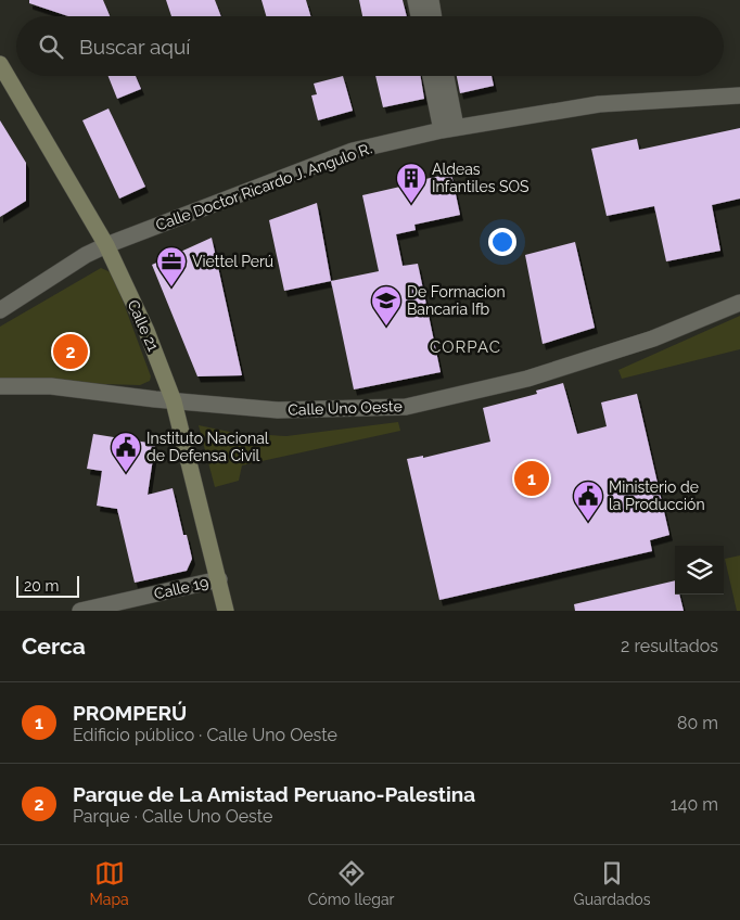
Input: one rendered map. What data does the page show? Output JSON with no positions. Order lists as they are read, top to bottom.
{
  "streets": {
    "street": [
      "Calle Doctor Ricardo J. Angulo R.",
      "Calle 21",
      "Calle Uno Oeste",
      "Calle 19"
    ]
  },
  "crossings": [
    ["Calle Doctor Ricardo J. Angulo R.", "Calle 21"],
    ["Calle 21", "Calle Uno Oeste"],
    ["Calle 21", "Calle 19"]
  ],
  "districts": ["CORPAC"],
  "places": {
    "building": ["Aldeas Infantiles SOS"],
    "office": ["Viettel Perú"],
    "school or university": ["De Formacion Bancaria Ifb"],
    "public building": ["Instituto Nacional de Defensa Civil", "Ministerio de la Producción"]
  },
  "scale_bar": "20 m",
  "page": {
    "search": "Buscar aquí",
    "pins": ["2", "1"],
    "scale": "20 m",
    "heading": ["Cerca", "2 resultados"],
    "list": [
      {
        "mark": "1",
        "name": "PROMPERÚ",
        "note": "Edificio público · Calle Uno Oeste",
        "value": "80 m"
      },
      {
        "mark": "2",
        "name": "Parque de La Amistad Peruano-Palestina",
        "note": "Parque · Calle Uno Oeste",
        "value": "140 m"
      }
    ],
    "nav": ["Mapa", "Cómo llegar", "Guardados"]
  }
}
